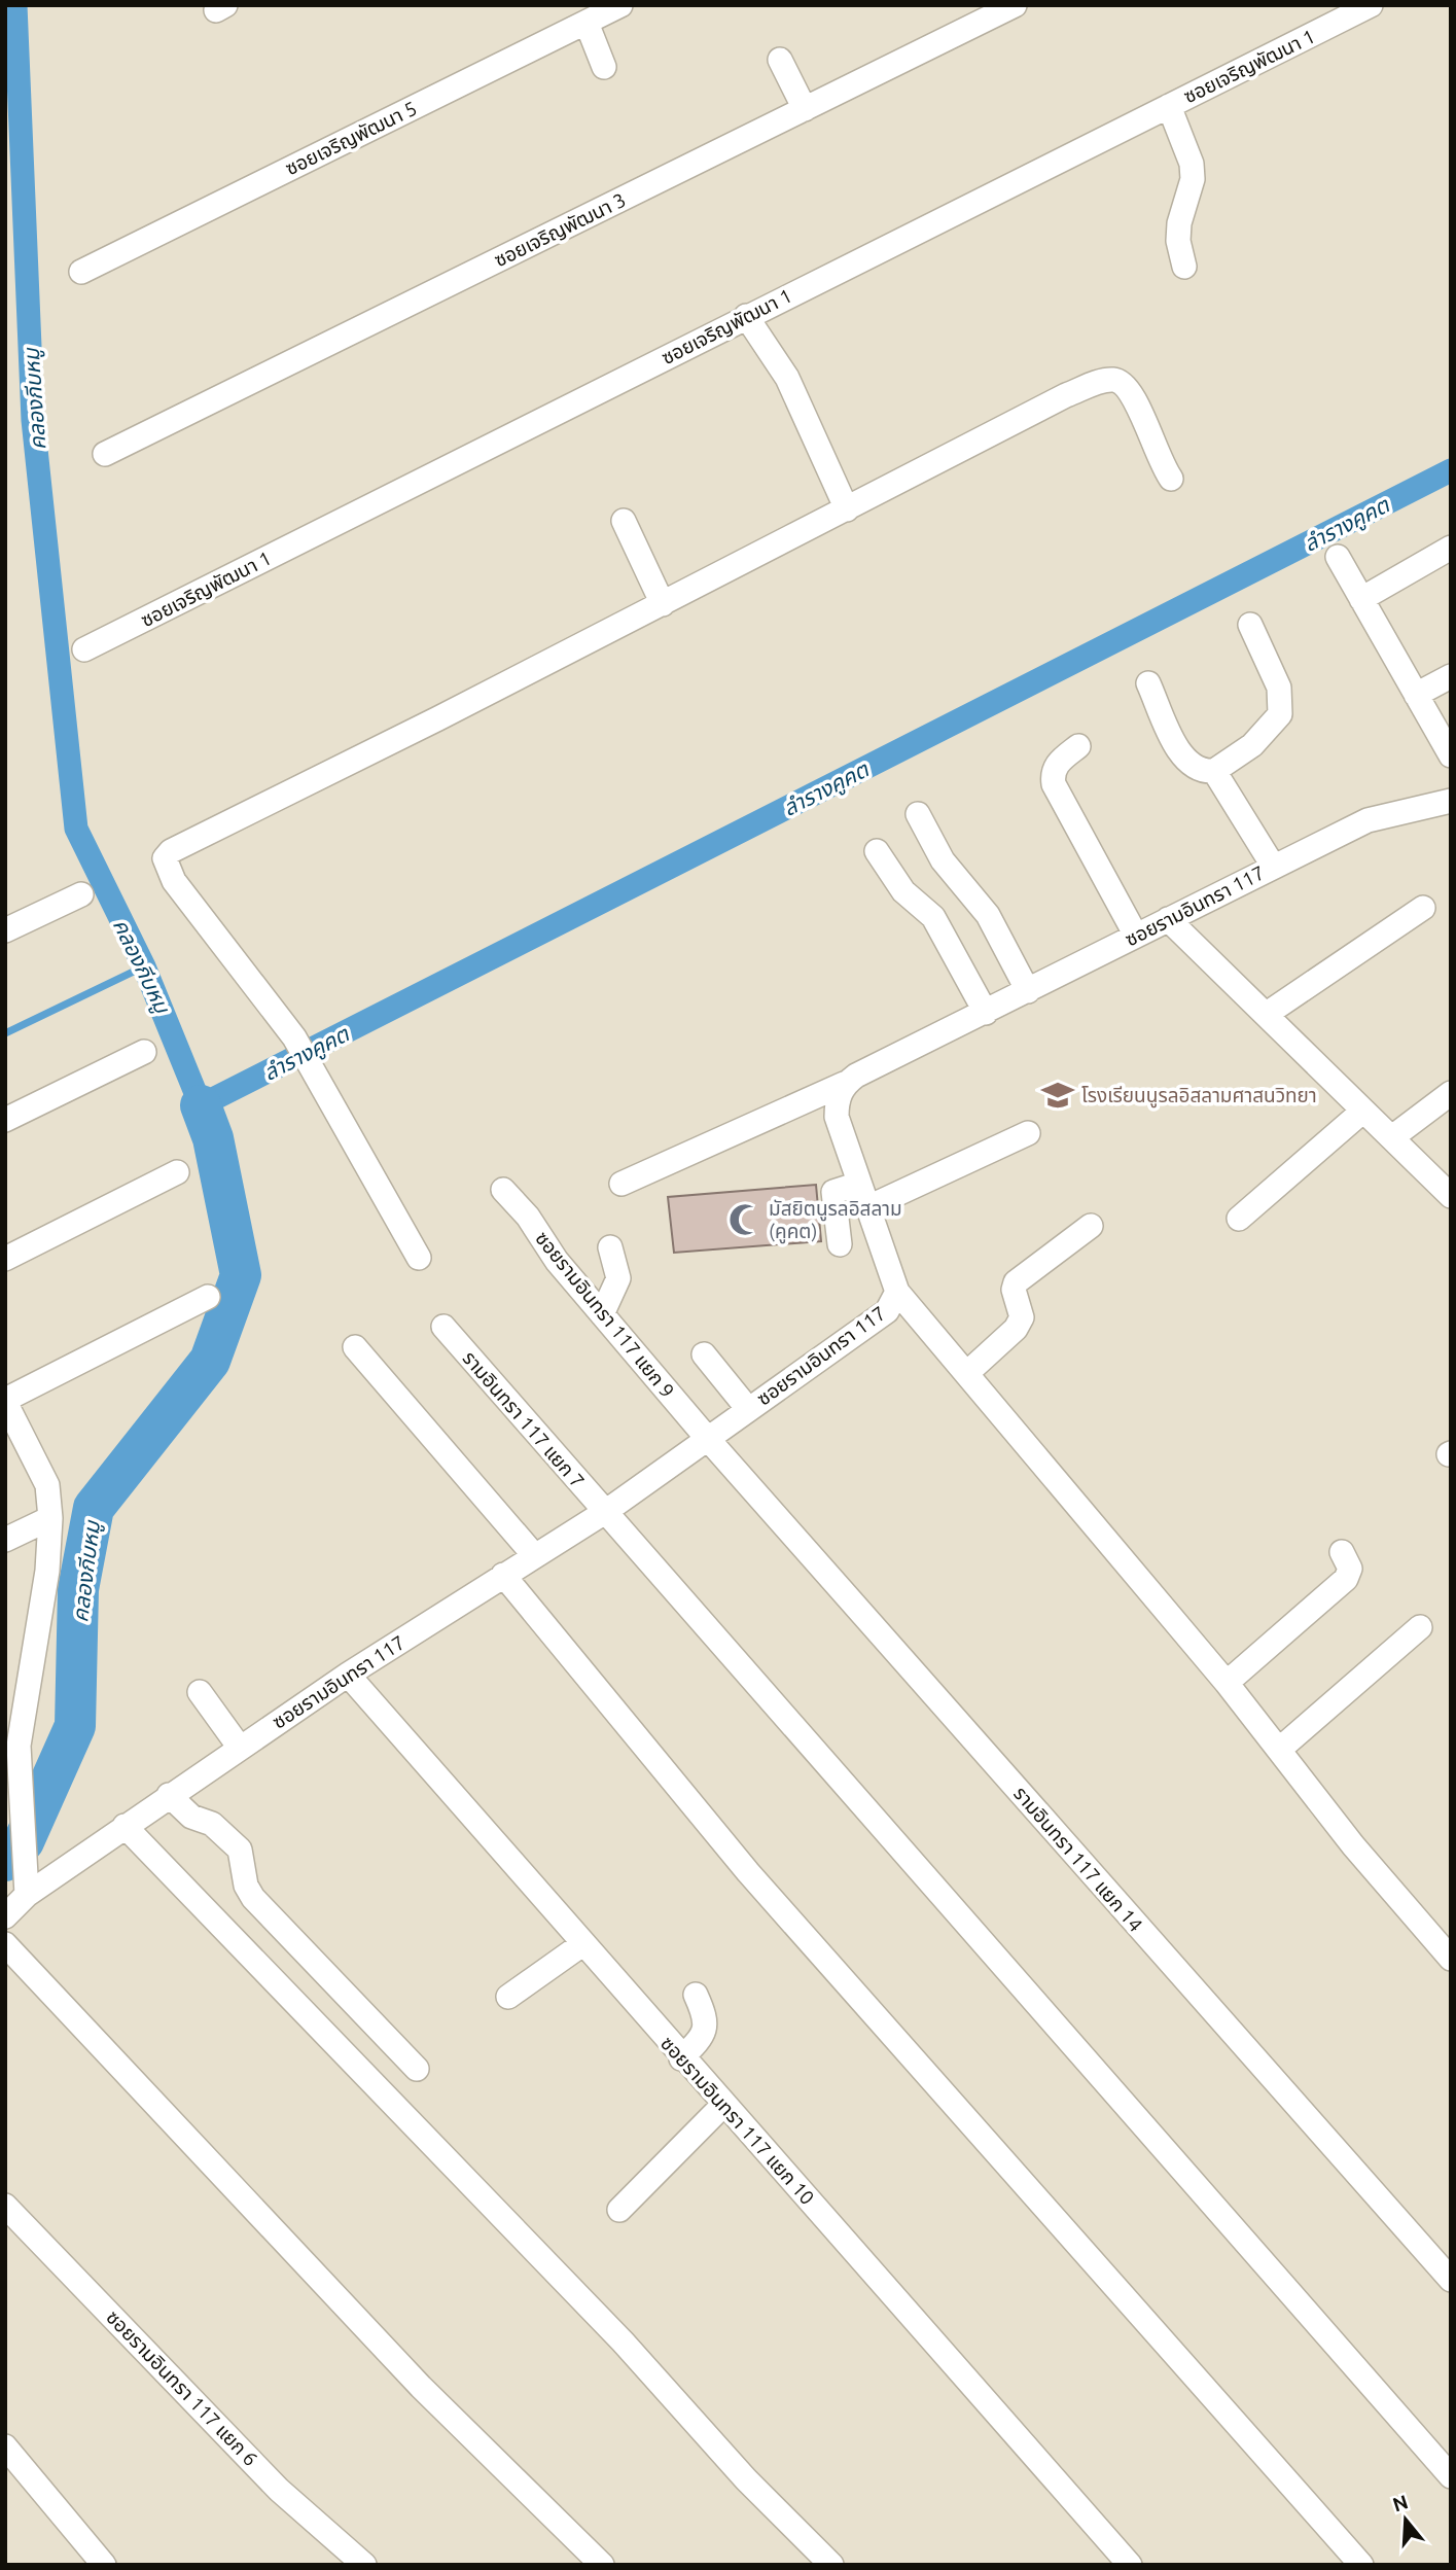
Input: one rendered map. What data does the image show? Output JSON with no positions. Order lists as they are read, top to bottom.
{
  "streets": {
    "street": [
      "ซอยเจริญพัฒนา 1",
      "ซอยเจริญพัฒนา 5",
      "ซอยเจริญพัฒนา 3",
      "ซอยรามอินทรา 117",
      "ซอยรามอินทรา 117 แยก 9",
      "รามอินทรา 117 แยก 7",
      "รามอินทรา 117 แยก 14",
      "ซอยรามอินทรา 117 แยก 10",
      "ซอยรามอินทรา 117 แยก 6"
    ]
  },
  "crossings": [
    ["ซอยรามอินทรา 117", "ซอยรามอินทรา 117 แยก 9"],
    ["ซอยรามอินทรา 117", "รามอินทรา 117 แยก 7"],
    ["ซอยรามอินทรา 117", "รามอินทรา 117 แยก 14"],
    ["ซอยรามอินทรา 117", "ซอยรามอินทรา 117 แยก 10"],
    ["ซอยรามอินทรา 117 แยก 9", "รามอินทรา 117 แยก 14"]
  ],
  "water": ["คลองกีบหมู", "ลำรางคูคต"],
  "places": {
    "school or university": ["โรงเรียนนูรลอิสลามศาสนวิทยา"],
    "mosque": ["มัสยิตนูรลอิสลาม (คูคต)"]
  },
  "north": "top"
}
